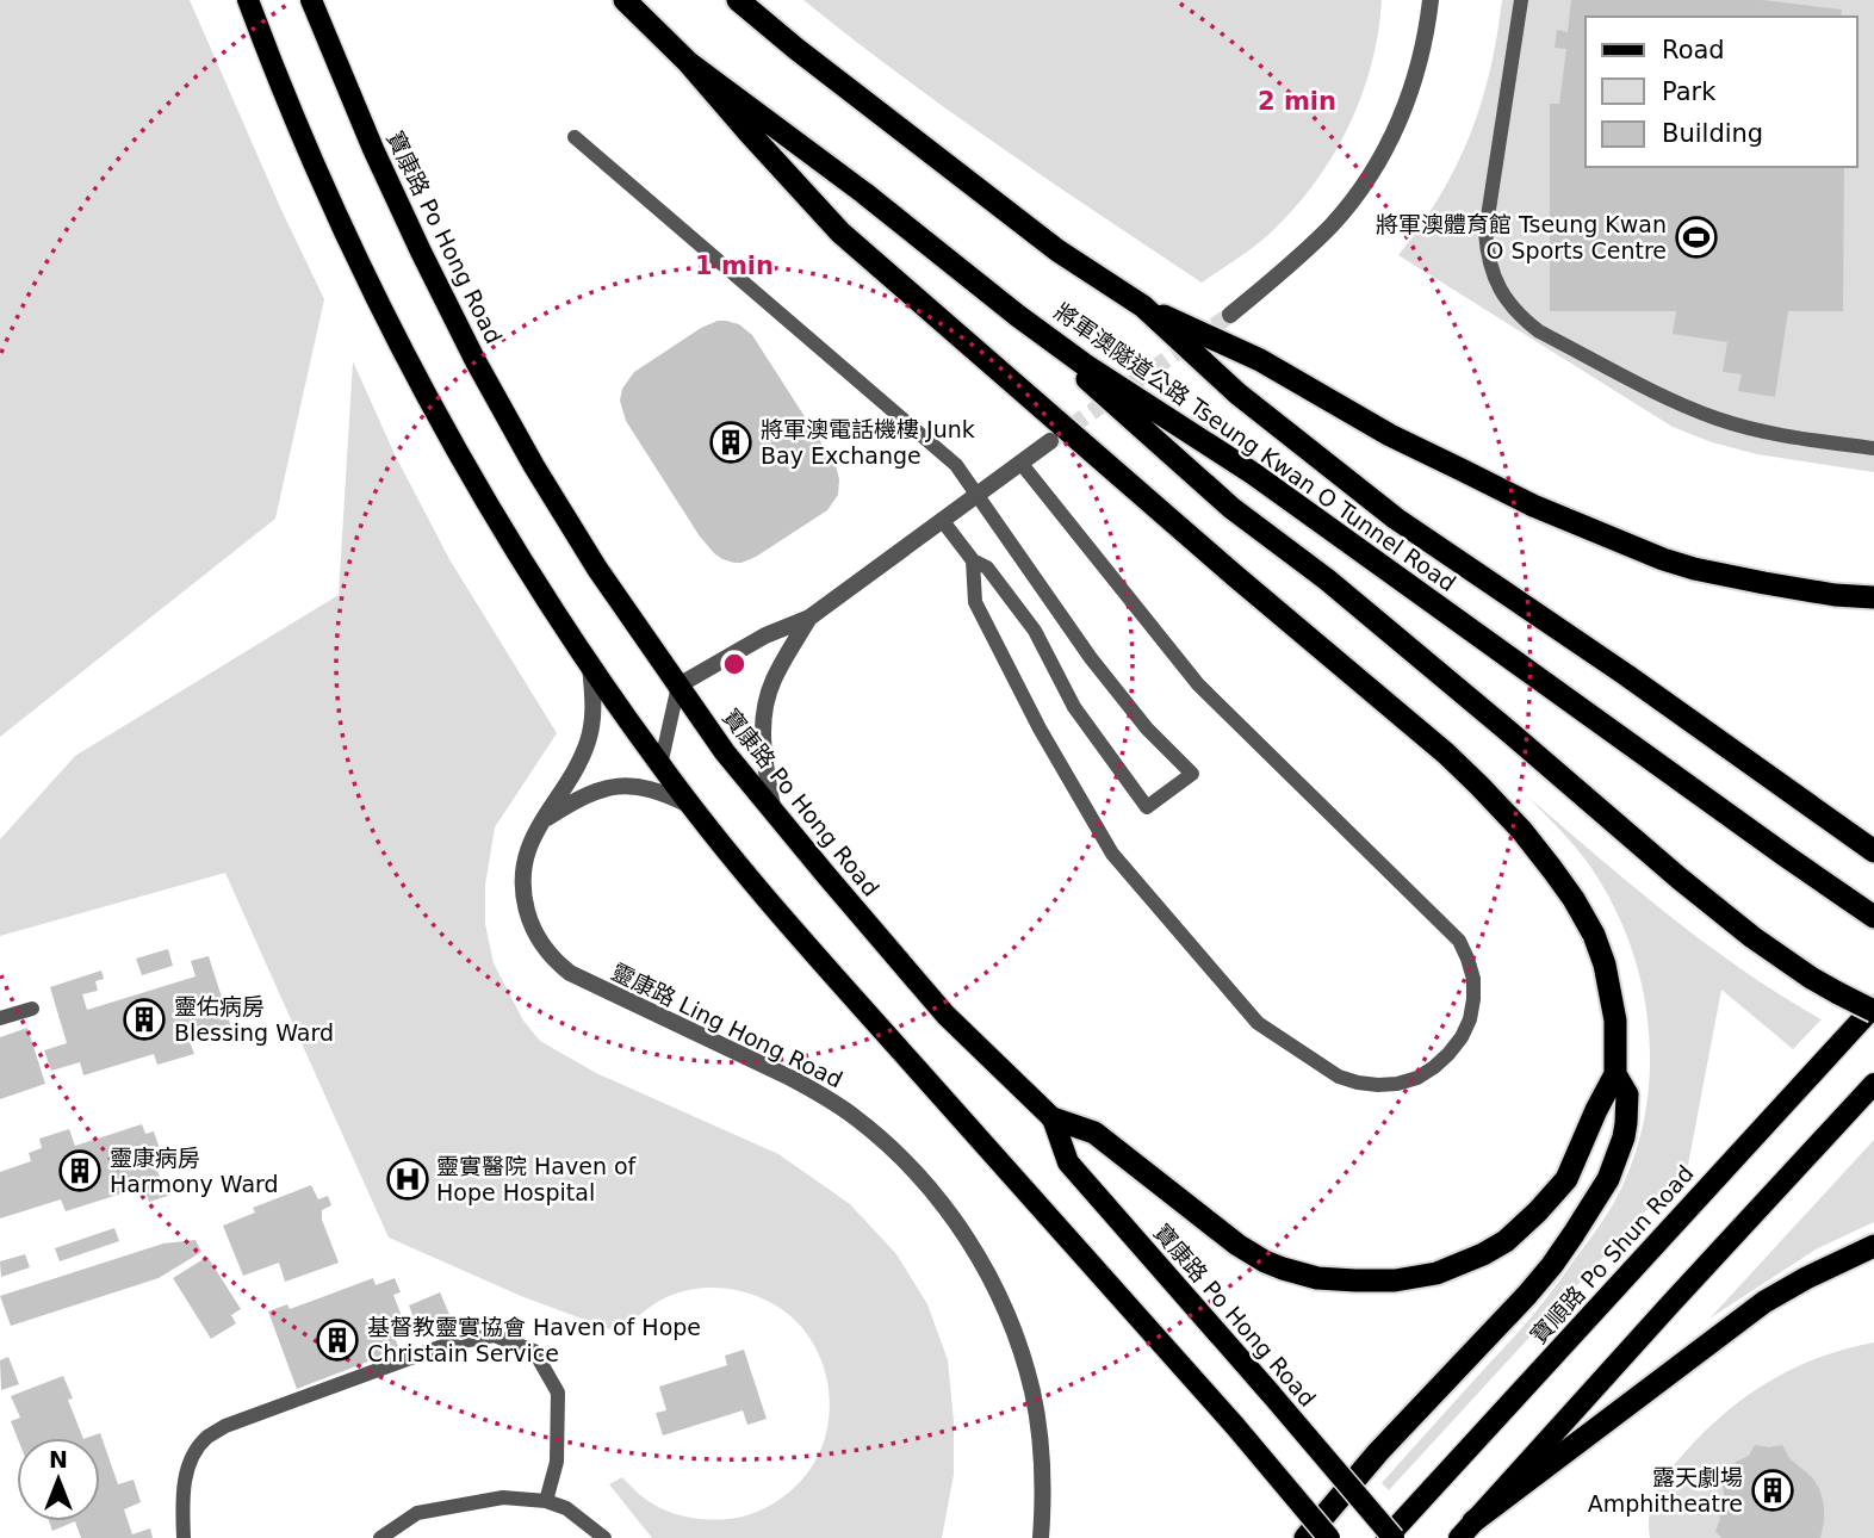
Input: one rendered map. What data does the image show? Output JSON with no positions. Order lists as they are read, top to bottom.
{
  "streets": {
    "highway": ["將軍澳隧道公路 Tseung Kwan O Tunnel Road"],
    "main road": ["寶康路 Po Hong Road", "寶順路 Po Shun Road"],
    "street": ["靈康路 Ling Hong Road"]
  },
  "places": {
    "sports": ["將軍澳體育館 Tseung Kwan O Sports Centre"],
    "building": [
      "將軍澳電話機樓 Junk Bay Exchange",
      "靈佑病房 Blessing Ward",
      "靈康病房 Harmony Ward",
      "基督教靈實協會 Haven of Hope Christain Service",
      "露天劇場 Amphitheatre"
    ],
    "hospital": ["靈實醫院 Haven of Hope Hospital"]
  },
  "legend": ["Road", "Park", "Building"],
  "north": "top",
  "rings": ["2 min", "1 min"]
}
